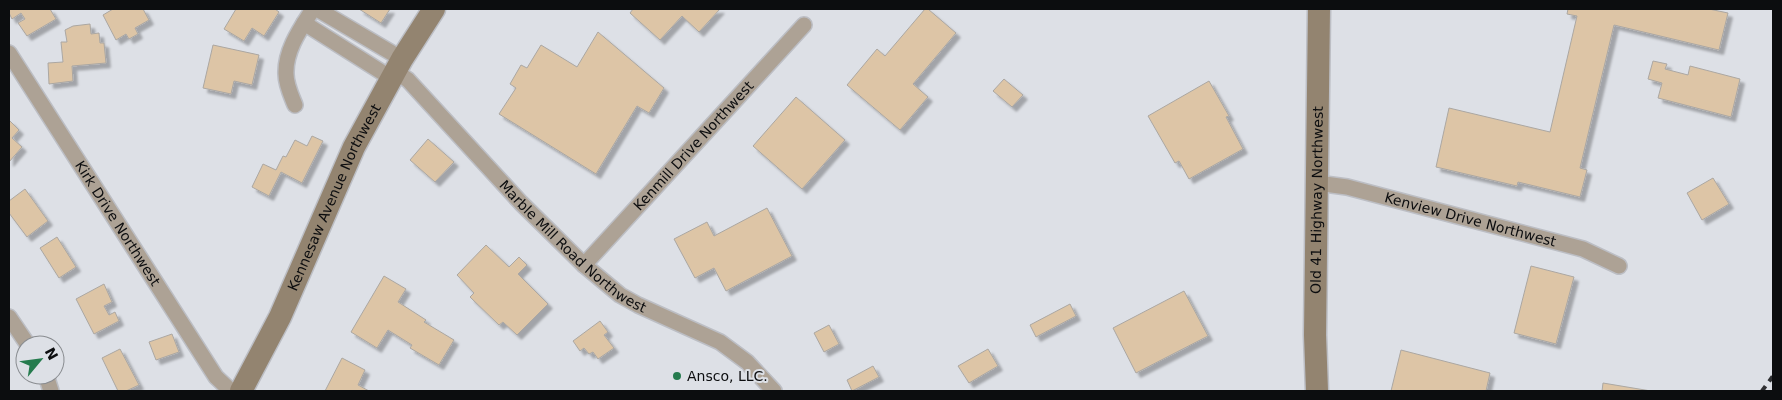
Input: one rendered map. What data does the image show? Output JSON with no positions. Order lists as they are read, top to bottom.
{
  "streets": {
    "street": [
      "Kenmill Drive Northwest",
      "Kennesaw Avenue Northwest",
      "Old 41 Highway Northwest",
      "Kenview Drive Northwest",
      "Kirk Drive Northwest",
      "Marble Mill Road Northwest"
    ]
  },
  "crossings": [
    ["Kenmill Drive Northwest", "Marble Mill Road Northwest"],
    ["Kennesaw Avenue Northwest", "Marble Mill Road Northwest"],
    ["Old 41 Highway Northwest", "Kenview Drive Northwest"]
  ],
  "places": ["Ansco, LLC."],
  "north": "top right"
}
